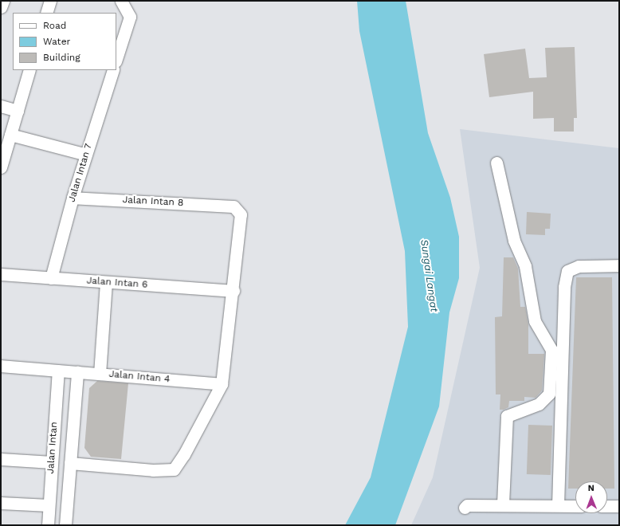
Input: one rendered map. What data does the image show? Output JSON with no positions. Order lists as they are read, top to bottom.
{
  "streets": {
    "street": [
      "Jalan Intan 7",
      "Jalan Intan 8",
      "Jalan Intan 6",
      "Jalan Intan 4",
      "Jalan Intan"
    ]
  },
  "crossings": [
    ["Jalan Intan 7", "Jalan Intan 8"],
    ["Jalan Intan 7", "Jalan Intan 6"],
    ["Jalan Intan 8", "Jalan Intan 6"],
    ["Jalan Intan 4", "Jalan Intan"]
  ],
  "water": ["Sungai Langat"],
  "legend": ["Road", "Water", "Building"],
  "north": "top"
}
